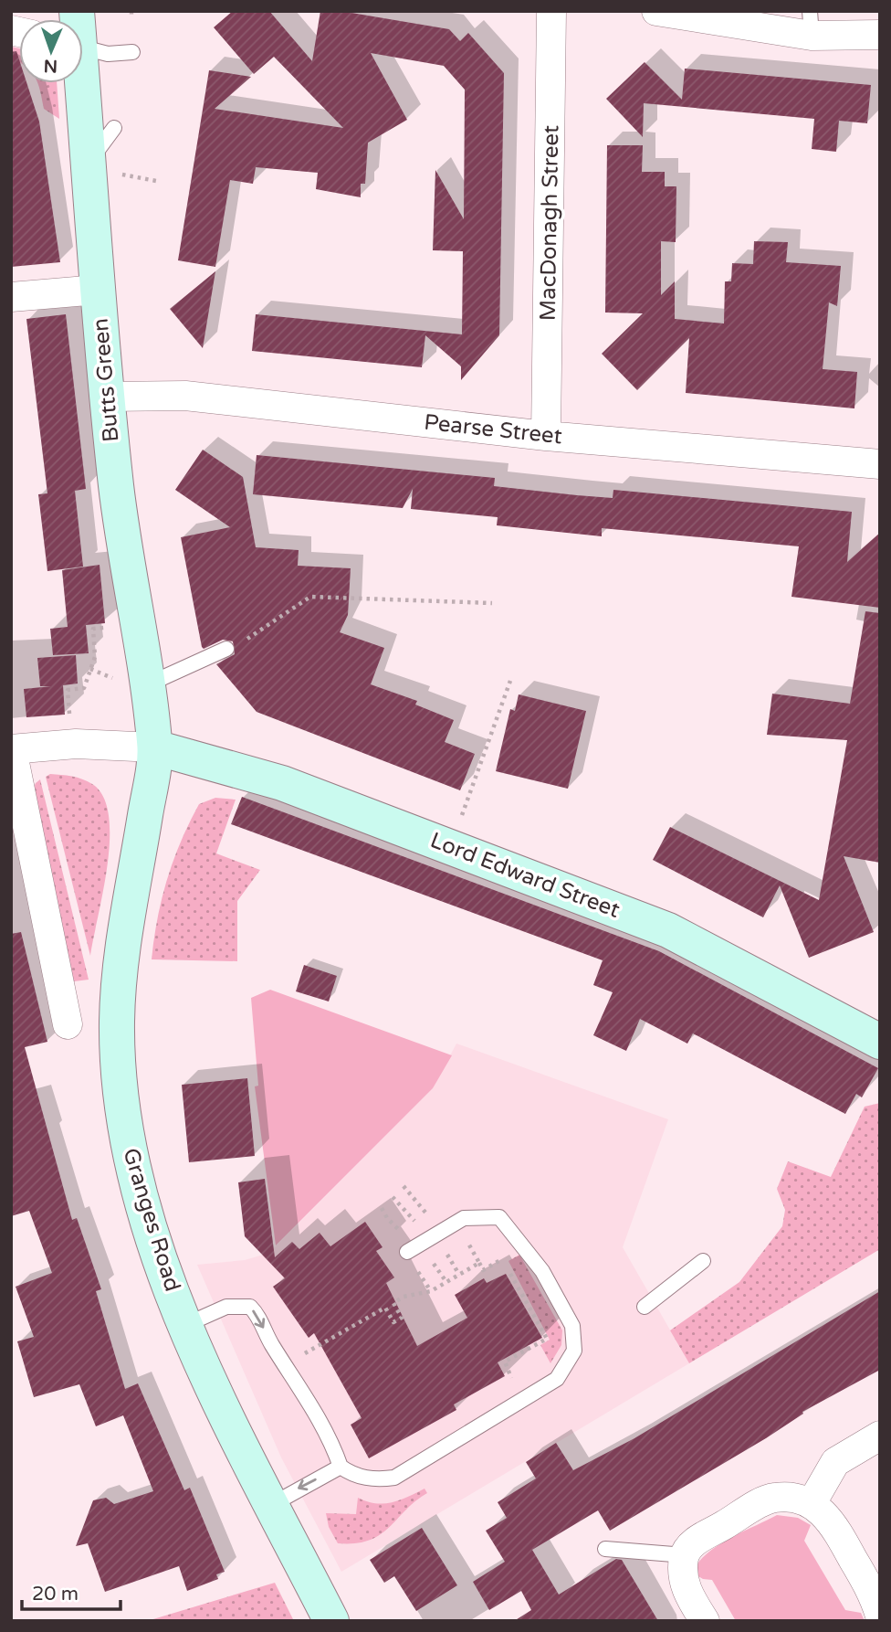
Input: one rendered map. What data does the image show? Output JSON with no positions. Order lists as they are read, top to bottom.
{
  "streets": {
    "street": [
      "MacDonagh Street",
      "Butts Green",
      "Pearse Street",
      "Lord Edward Street",
      "Granges Road"
    ]
  },
  "crossings": [
    ["MacDonagh Street", "Pearse Street"],
    ["Butts Green", "Pearse Street"],
    ["Butts Green", "Lord Edward Street"],
    ["Butts Green", "Granges Road"],
    ["Lord Edward Street", "Granges Road"]
  ],
  "scale_bar": "20 m",
  "north": "bottom"
}
